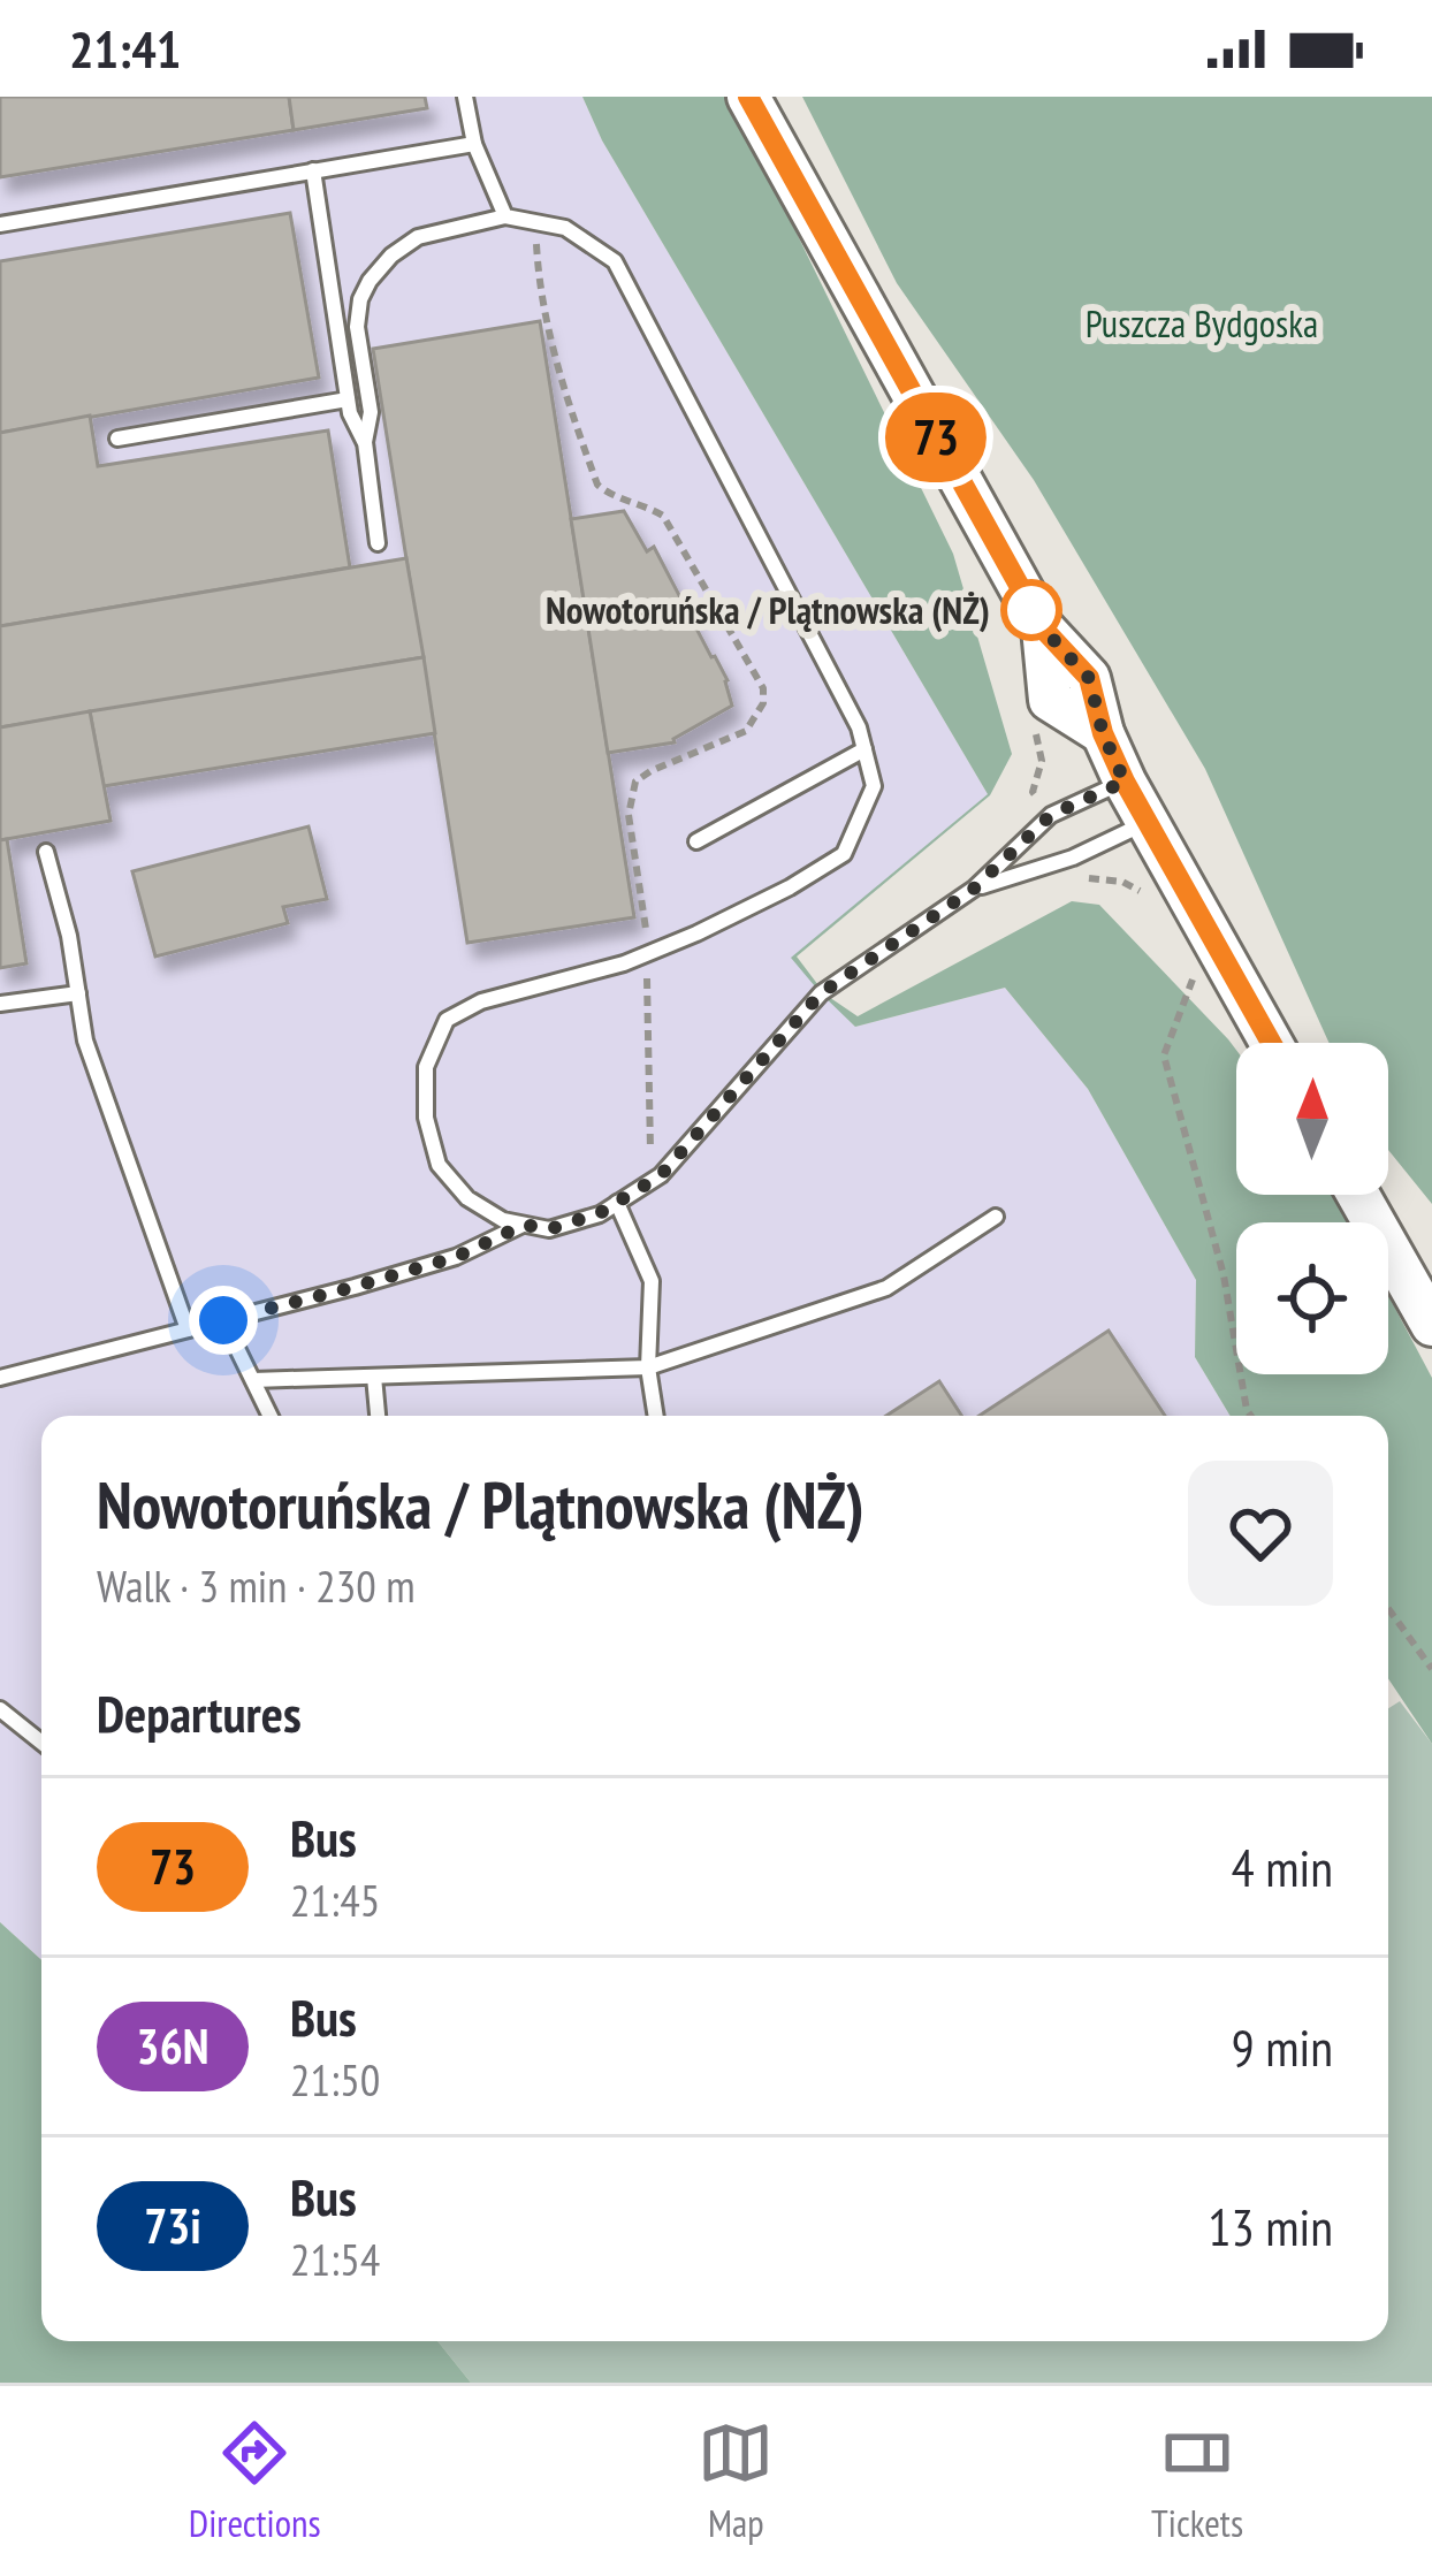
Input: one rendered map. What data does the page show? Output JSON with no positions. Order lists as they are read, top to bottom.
{
  "parks": ["Puszcza Bydgoska"],
  "places": ["Nowotoruńska / Plątnowska (NŻ)"],
  "lines": ["bus line 73"],
  "north": "top",
  "page": {
    "status": "21:41",
    "on_map": "73",
    "heading": [
      ["Nowotoruńska / Plątnowska (NŻ)", "Walk · 3 min · 230 m"],
      "Departures"
    ],
    "list": [
      {
        "mark": "73",
        "name": "Bus",
        "note": "21:45",
        "value": "4 min"
      },
      {
        "mark": "36N",
        "name": "Bus",
        "note": "21:50",
        "value": "9 min"
      },
      {
        "mark": "73i",
        "name": "Bus",
        "note": "21:54",
        "value": "13 min"
      }
    ],
    "tabs": ["Directions", "Map", "Tickets"]
  }
}
